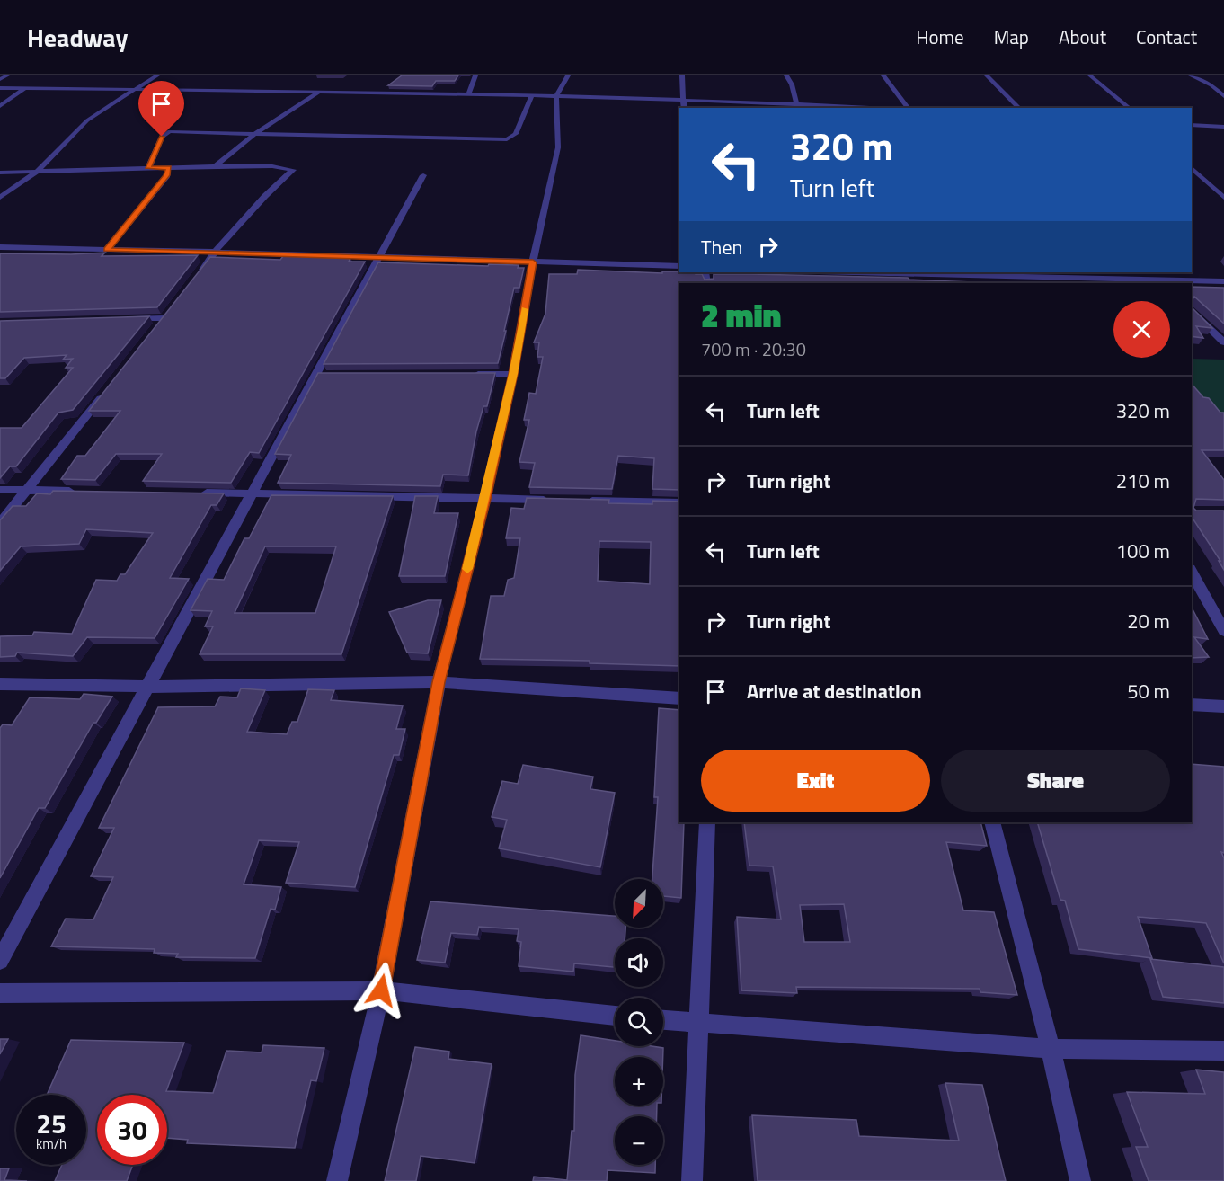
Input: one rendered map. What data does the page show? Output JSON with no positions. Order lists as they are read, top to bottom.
{
  "north": "bottom left",
  "page": {
    "header": "Headway",
    "nav": [
      "Home",
      "Map",
      "About",
      "Contact"
    ],
    "turn": ["320 m", "Turn left"],
    "then": "Then",
    "heading": ["2 min", "700 m · 20:30"],
    "list": [
      {
        "name": "Turn left",
        "value": "320 m"
      },
      {
        "name": "Turn right",
        "value": "210 m"
      },
      {
        "name": "Turn left",
        "value": "100 m"
      },
      {
        "name": "Turn right",
        "value": "20 m"
      },
      {
        "name": "Arrive at destination",
        "value": "50 m"
      }
    ],
    "buttons": ["Exit", "Share"],
    "map_buttons": ["+", "−"],
    "speed": "25 km/h",
    "limit": "30"
  }
}
